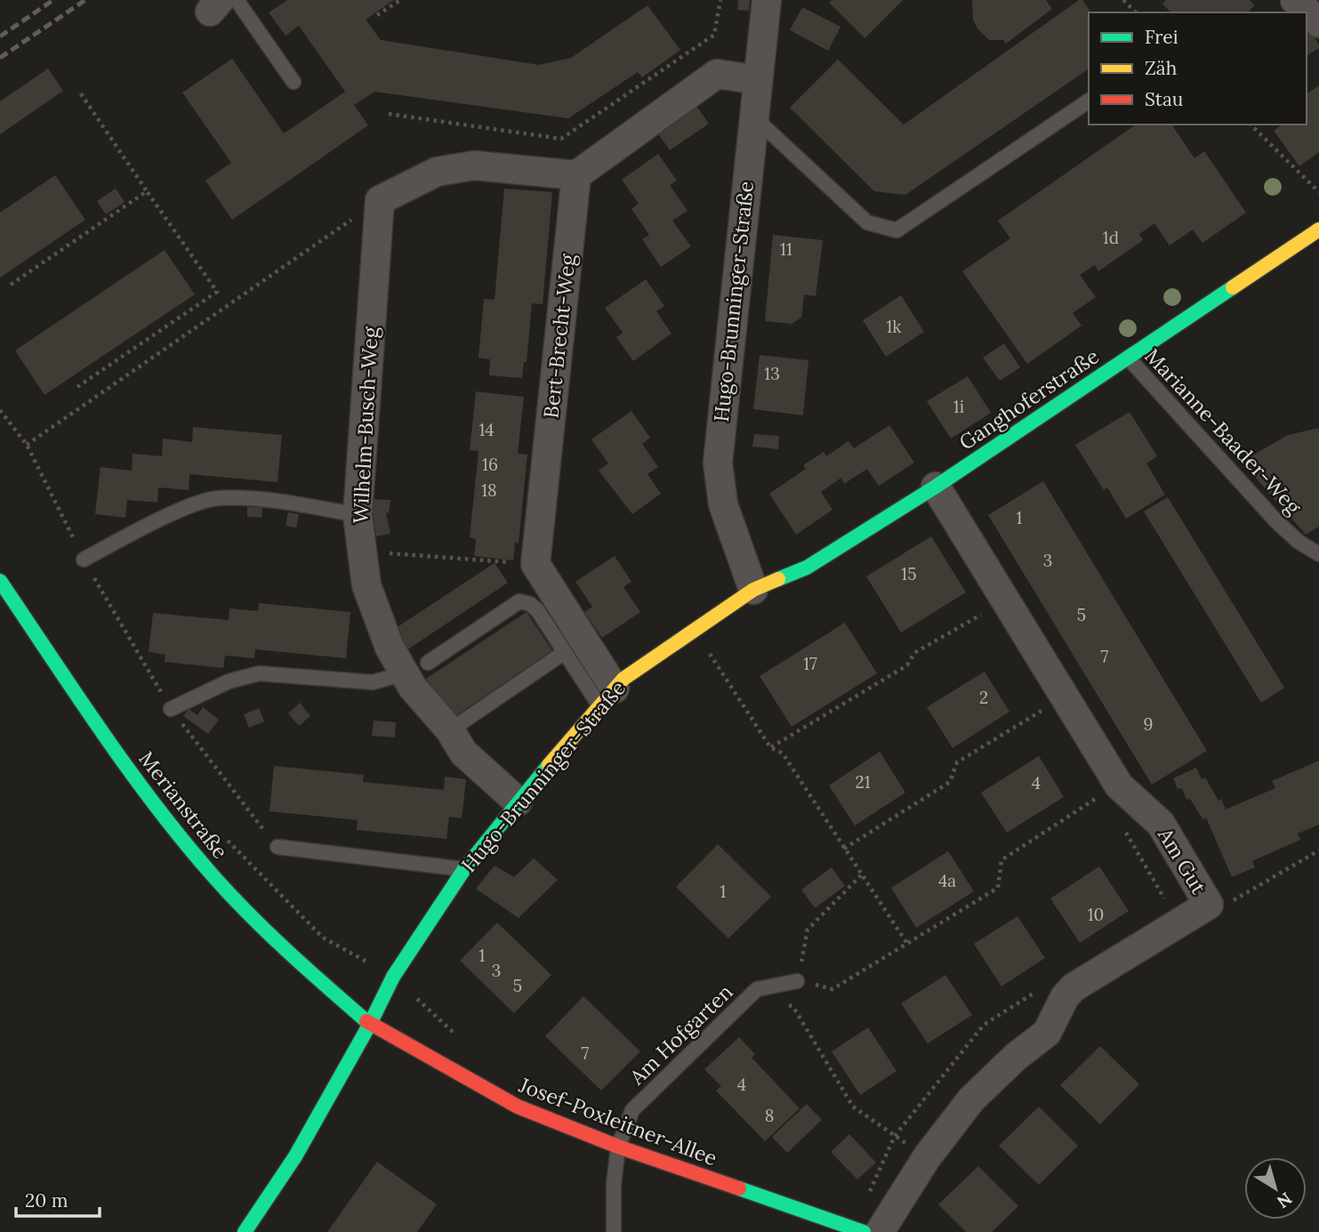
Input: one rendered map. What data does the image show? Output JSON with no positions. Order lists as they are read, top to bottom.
{
  "streets": {
    "street": [
      "Hugo-Brunninger-Straße",
      "Bert-Brecht-Weg",
      "Ganghoferstraße",
      "Wilhelm-Busch-Weg",
      "Merianstraße",
      "Am Gut",
      "Josef-Poxleitner-Allee"
    ],
    "lane": ["Marianne-Baader-Weg", "Am Hofgarten"]
  },
  "crossings": [
    ["Hugo-Brunninger-Straße", "Ganghoferstraße"],
    ["Hugo-Brunninger-Straße", "Wilhelm-Busch-Weg"],
    ["Hugo-Brunninger-Straße", "Merianstraße"],
    ["Hugo-Brunninger-Straße", "Josef-Poxleitner-Allee"],
    ["Ganghoferstraße", "Marianne-Baader-Weg"],
    ["Ganghoferstraße", "Am Gut"],
    ["Merianstraße", "Josef-Poxleitner-Allee"],
    ["Am Hofgarten", "Josef-Poxleitner-Allee"]
  ],
  "house_numbers": [
    "1d",
    "11",
    "1k",
    "13",
    "1i",
    "14",
    "16",
    "18",
    "1",
    "3",
    "15",
    "5",
    "7",
    "17",
    "2",
    "9",
    "21",
    "4",
    "4a",
    "1",
    "10",
    "1",
    "3",
    "5",
    "7",
    "4",
    "8"
  ],
  "legend": ["Frei", "Zäh", "Stau"],
  "scale_bar": "20 m",
  "north": "bottom right"
}
